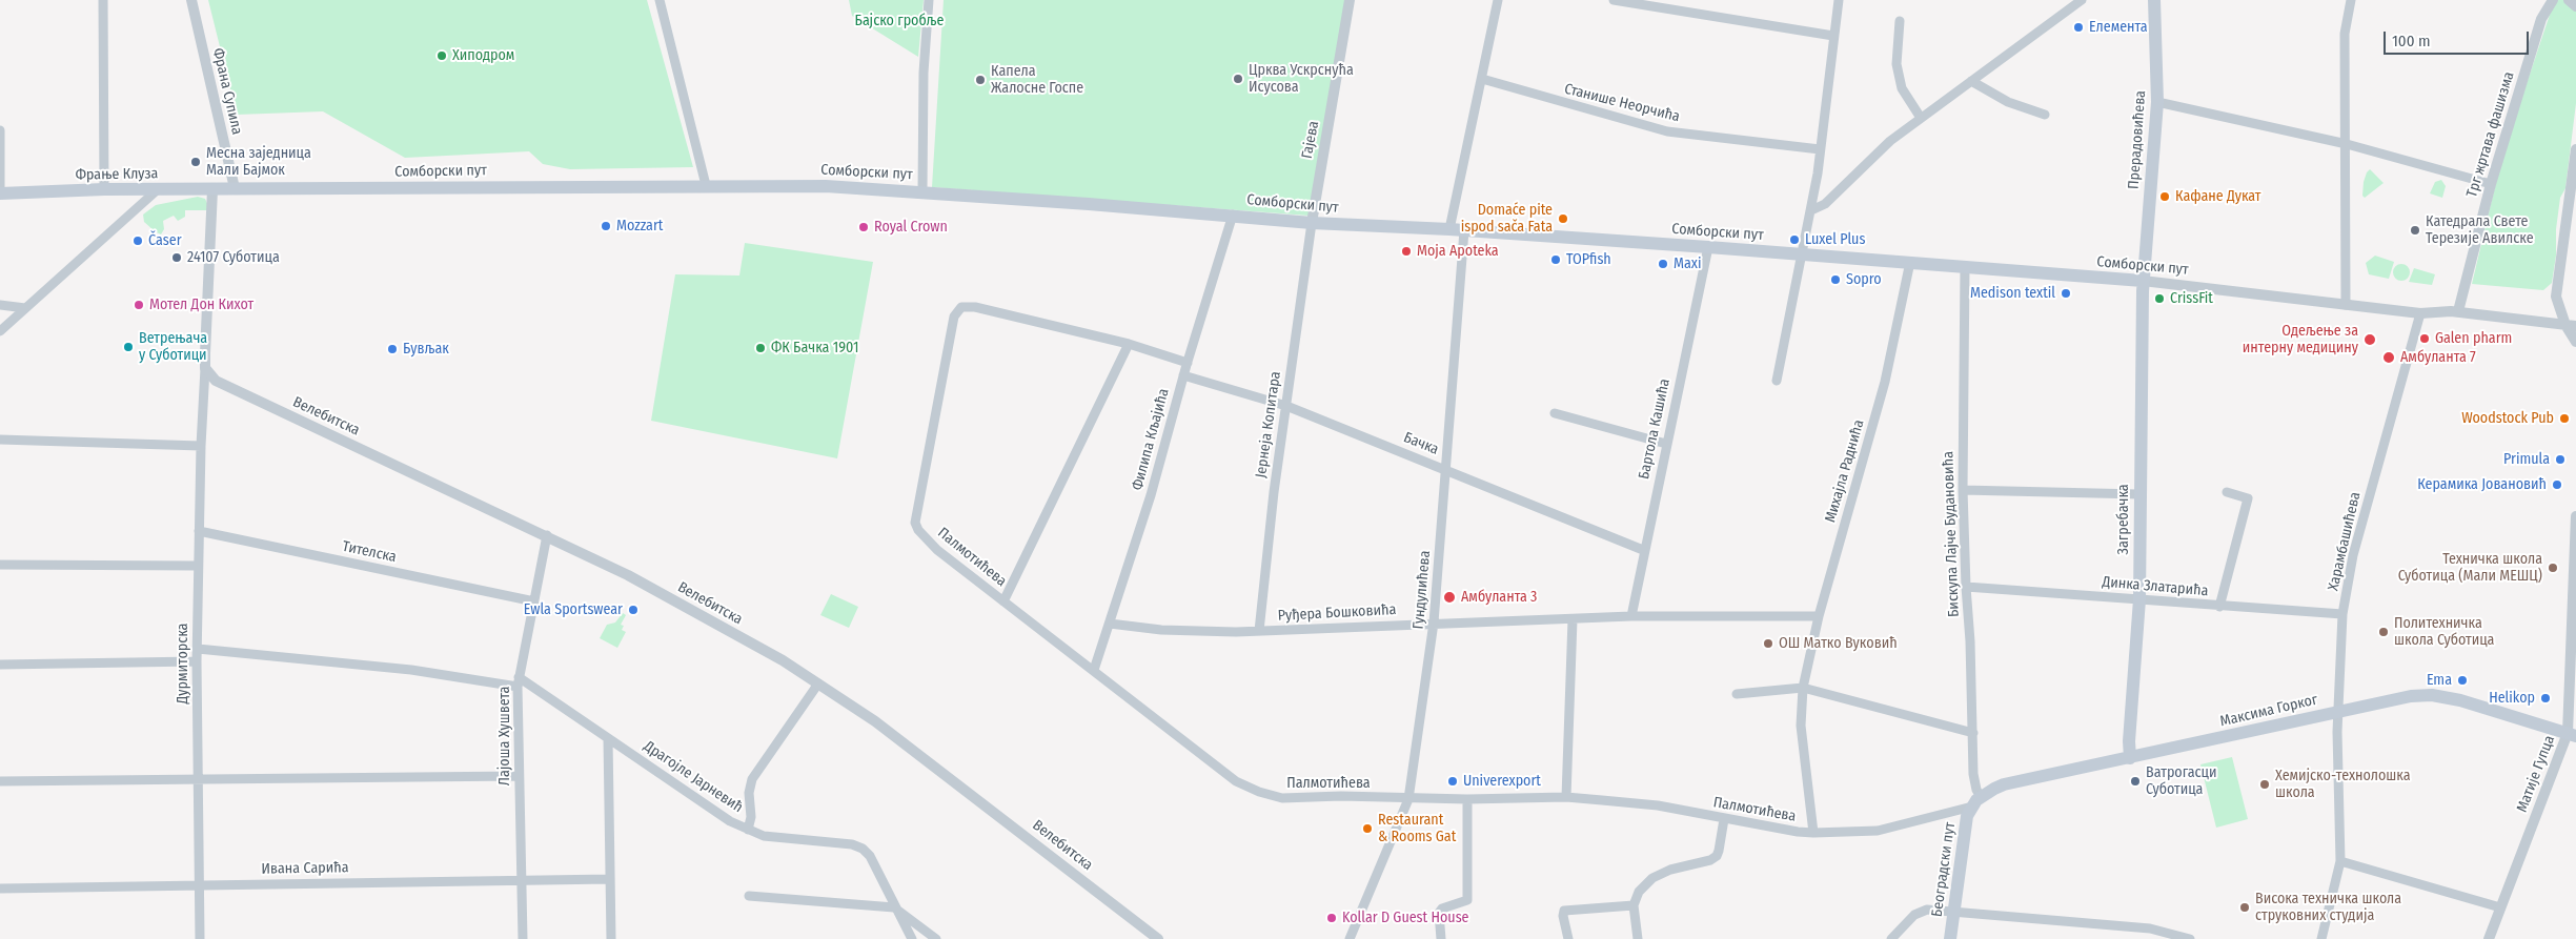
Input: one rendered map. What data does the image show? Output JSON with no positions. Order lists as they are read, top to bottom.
{
  "streets": {
    "main road": [
      "Прерадовићева",
      "Сомборски пут",
      "Фрање Клуза",
      "Загребачка",
      "Максима Горког",
      "Београдски пут"
    ],
    "street": [
      "Франа Супила",
      "Станише Неорчића",
      "Трг жртава фашизма",
      "Гајева",
      "Велебитска",
      "Јернеја Копитара",
      "Бартола Кашића",
      "Филипа Кљајића",
      "Бачка",
      "Михајла Раднића",
      "Бискупа Лајче Будановића",
      "Харамбашићева",
      "Тителска",
      "Палмотићева",
      "Динка Златарића",
      "Гундулићева",
      "Руђера Бошковића",
      "Дурмиторска",
      "Лајоша Хушвета",
      "Матије Гупца",
      "Драгојле Јарневић",
      "Ивана Сарића"
    ]
  },
  "crossings": [
    ["Франа Супила", "Сомборски пут"],
    ["Франа Супила", "Фрање Клуза"],
    ["Гајева", "Сомборски пут"],
    ["Гајева", "Јернеја Копитара"],
    ["Прерадовићева", "Сомборски пут"],
    ["Прерадовићева", "Загребачка"],
    ["Сомборски пут", "Фрање Клуза"],
    ["Сомборски пут", "Јернеја Копитара"],
    ["Сомборски пут", "Бартола Кашића"],
    ["Сомборски пут", "Филипа Кљајића"],
    ["Сомборски пут", "Михајла Раднића"],
    ["Сомборски пут", "Загребачка"],
    ["Сомборски пут", "Бискупа Лајче Будановића"],
    ["Сомборски пут", "Гундулићева"],
    ["Фрање Клуза", "Дурмиторска"],
    ["Велебитска", "Дурмиторска"],
    ["Велебитска", "Лајоша Хушвета"],
    ["Јернеја Копитара", "Бачка"],
    ["Јернеја Копитара", "Руђера Бошковића"],
    ["Бартола Кашића", "Бачка"],
    ["Бартола Кашића", "Руђера Бошковића"],
    ["Филипа Кљајића", "Бачка"],
    ["Филипа Кљајића", "Палмотићева"],
    ["Филипа Кљајића", "Руђера Бошковића"],
    ["Бачка", "Гундулићева"],
    ["Михајла Раднића", "Палмотићева"],
    ["Михајла Раднића", "Руђера Бошковића"],
    ["Загребачка", "Динка Златарића"],
    ["Загребачка", "Максима Горког"],
    ["Бискупа Лајче Будановића", "Палмотићева"],
    ["Бискупа Лајче Будановића", "Динка Златарића"],
    ["Бискупа Лајче Будановића", "Максима Горког"],
    ["Бискупа Лајче Будановића", "Београдски пут"],
    ["Харамбашићева", "Динка Златарића"],
    ["Харамбашићева", "Максима Горког"],
    ["Тителска", "Дурмиторска"],
    ["Тителска", "Лајоша Хушвета"],
    ["Палмотићева", "Гундулићева"],
    ["Палмотићева", "Максима Горког"],
    ["Палмотићева", "Београдски пут"],
    ["Гундулићева", "Руђера Бошковића"],
    ["Дурмиторска", "Ивана Сарића"],
    ["Максима Горког", "Матије Гупца"],
    ["Максима Горког", "Београдски пут"],
    ["Лајоша Хушвета", "Драгојле Јарневић"],
    ["Лајоша Хушвета", "Ивана Сарића"]
  ],
  "parks": ["Бајско гробље"],
  "places": [
    "Елемента",
    "Хиподром",
    "Црква Ускрснућа Исусова",
    "Капела Жалосне Госпе",
    "Месна заједница Мали Бајмок",
    "Кафане Дукат",
    "Domaće pite ispod sača Fata",
    "Mozzart",
    "Royal Crown",
    "Катедрала Свете Терезије Авилске",
    "Luxel Plus",
    "Časer",
    "Moja Apoteka",
    "24107 Суботица",
    "TOPfish",
    "Maxi",
    "Sopro",
    "Medison textil",
    "CrissFit",
    "Мотел Дон Кихот",
    "Galen pharm",
    "Одељење за интерну медицину",
    "Ветрењача у Суботици",
    "ФК Бачка 1901",
    "Бувљак",
    "Амбуланта 7",
    "Woodstock Pub",
    "Primula",
    "Керамика Јовановић",
    "Техничка школа Суботица (Мали МЕШЦ)",
    "Амбуланта 3",
    "Ewla Sportswear",
    "Политехничка школа Суботица",
    "ОШ Матко Вуковић",
    "Ema",
    "Helikop",
    "Univerexport",
    "Ватрогасци Суботица",
    "Хемијско-технолошка школа",
    "Restaurant & Rooms Gat",
    "Висока техничка школа струковних студија",
    "Kollar D Guest House"
  ],
  "scale_bar": "100 m"
}
